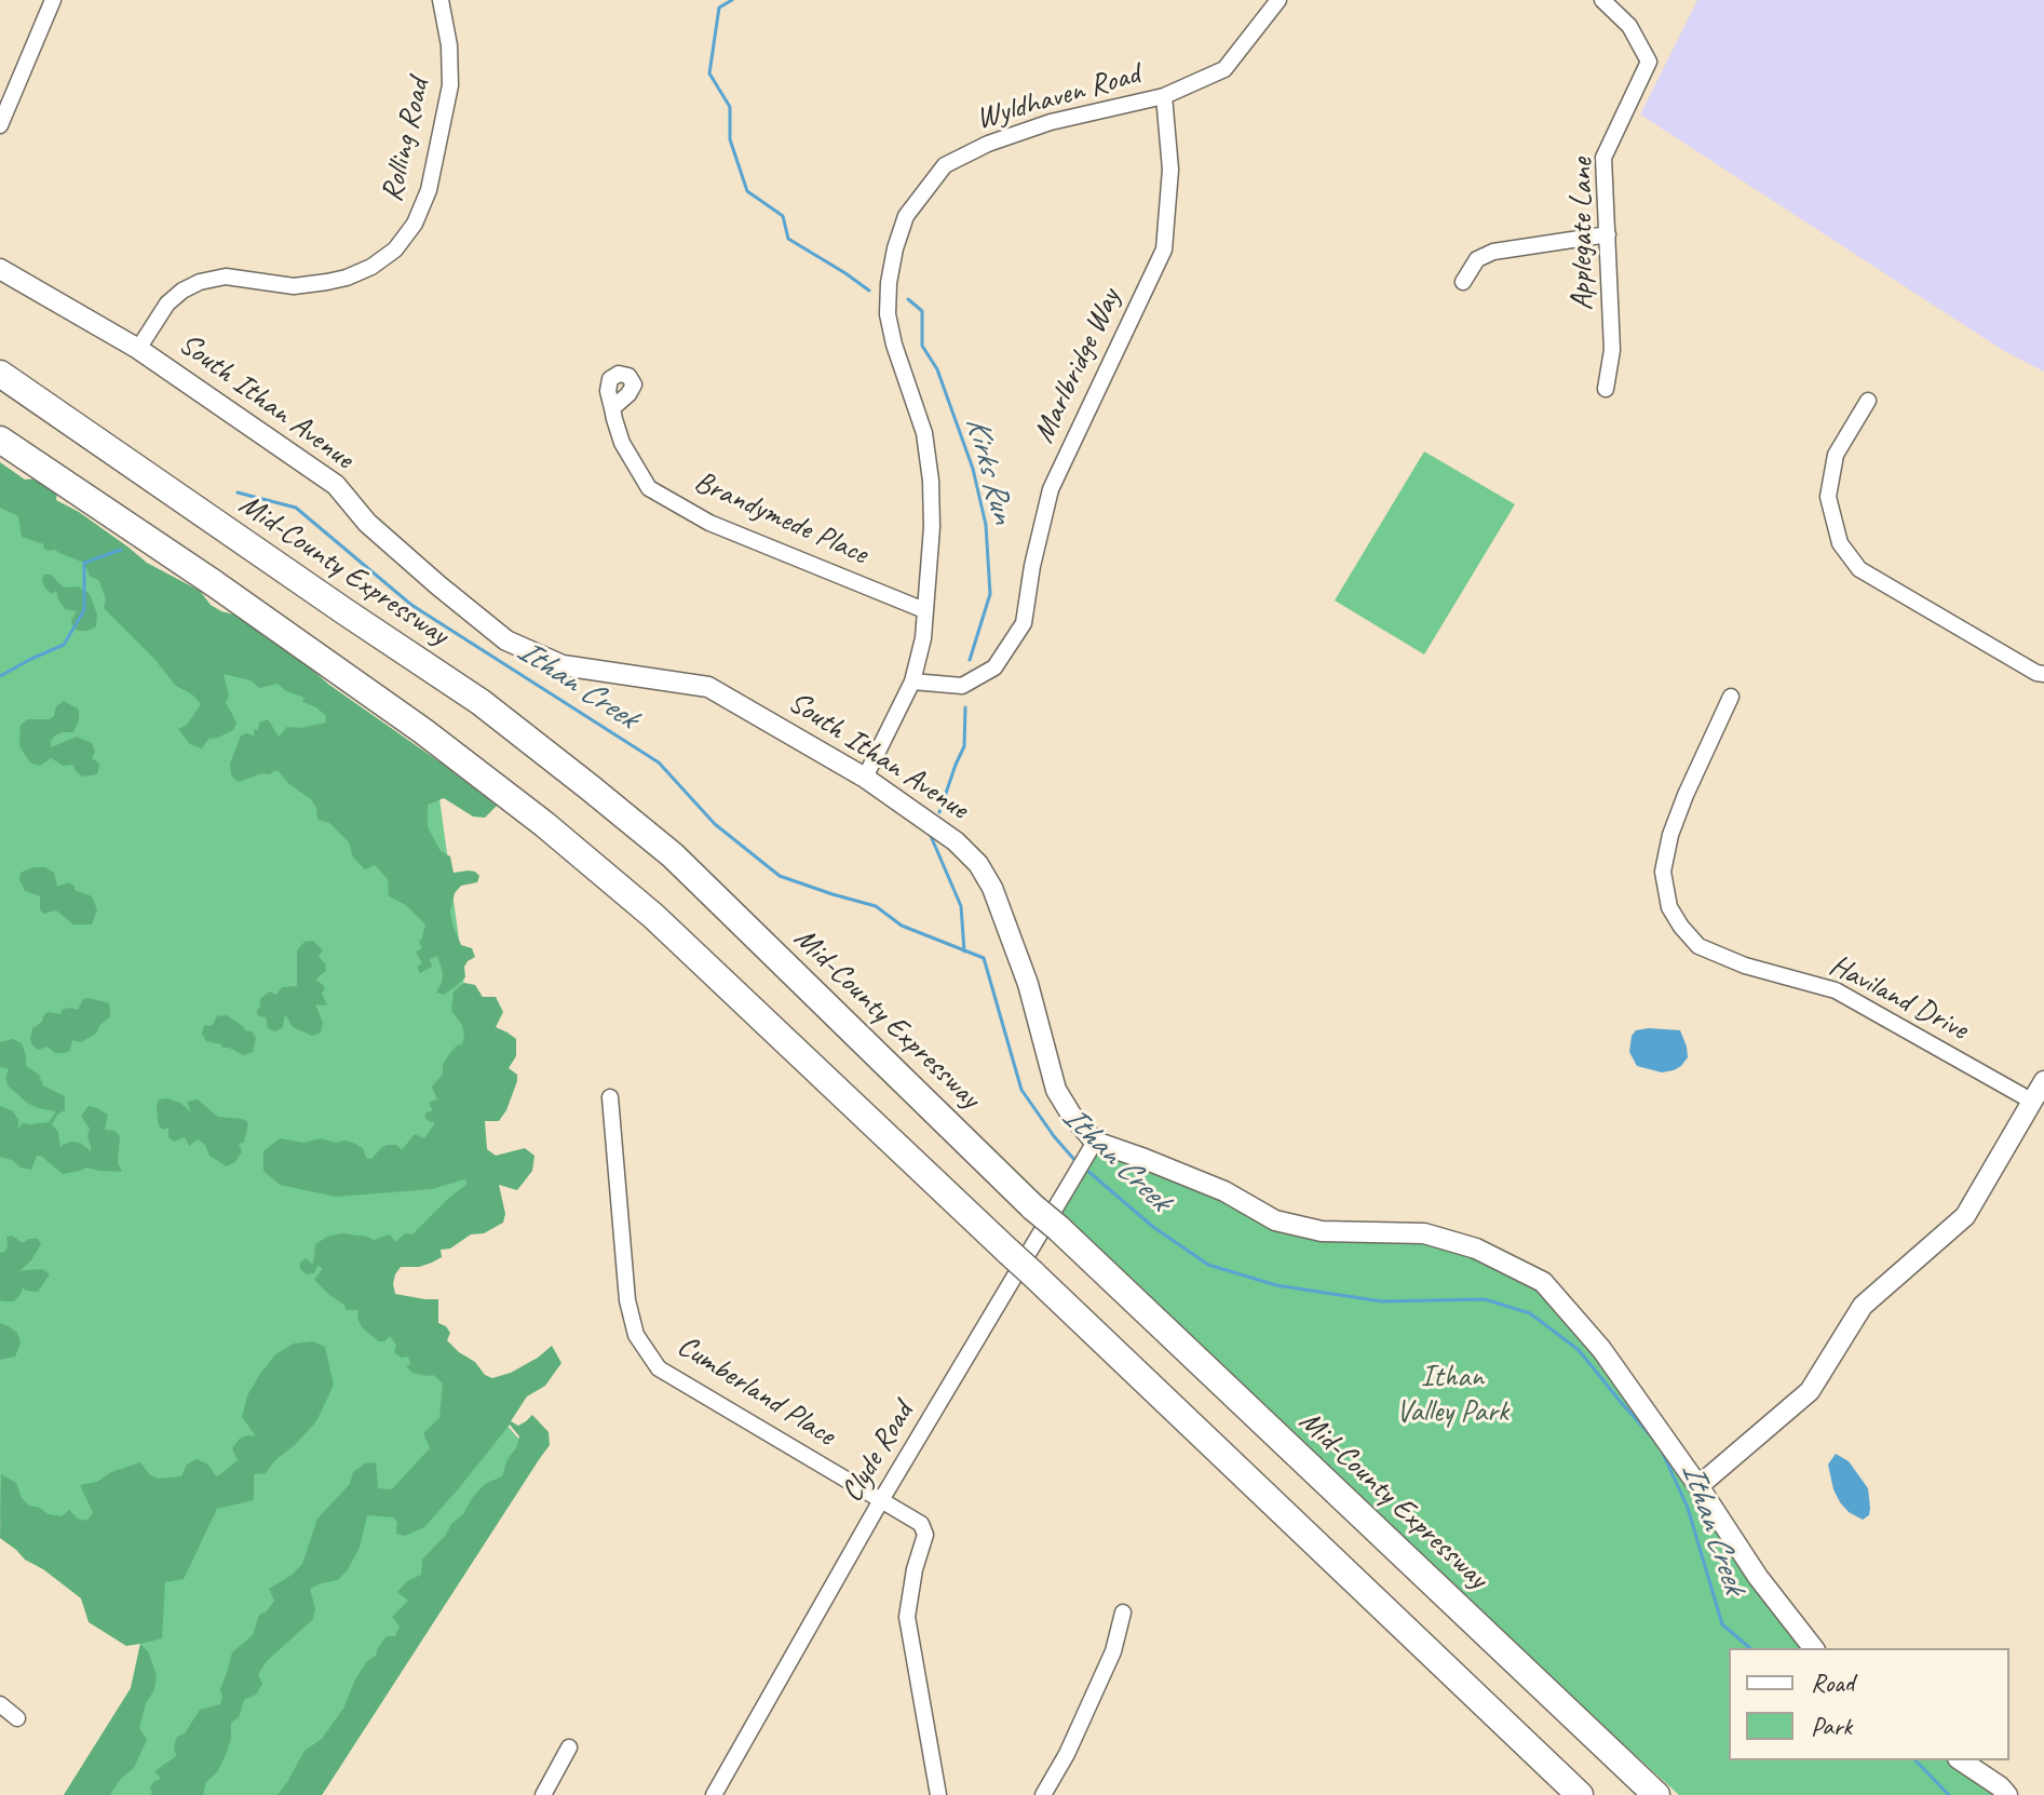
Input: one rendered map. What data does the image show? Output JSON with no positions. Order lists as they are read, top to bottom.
{
  "streets": {
    "highway": ["Mid-County Expressway"],
    "street": [
      "Wyldhaven Road",
      "Rolling Road",
      "Applegate Lane",
      "Marlbridge Way",
      "South Ithan Avenue",
      "Brandymede Place",
      "Haviland Drive",
      "Cumberland Place",
      "Clyde Road"
    ]
  },
  "crossings": [
    ["Wyldhaven Road", "Marlbridge Way"],
    ["Wyldhaven Road", "South Ithan Avenue"],
    ["Wyldhaven Road", "Brandymede Place"],
    ["Rolling Road", "South Ithan Avenue"],
    ["South Ithan Avenue", "Clyde Road"],
    ["Cumberland Place", "Clyde Road"]
  ],
  "water": ["Kirks Run", "Ithan Creek"],
  "parks": ["Ithan Valley Park"],
  "legend": ["Road", "Park"]
}
